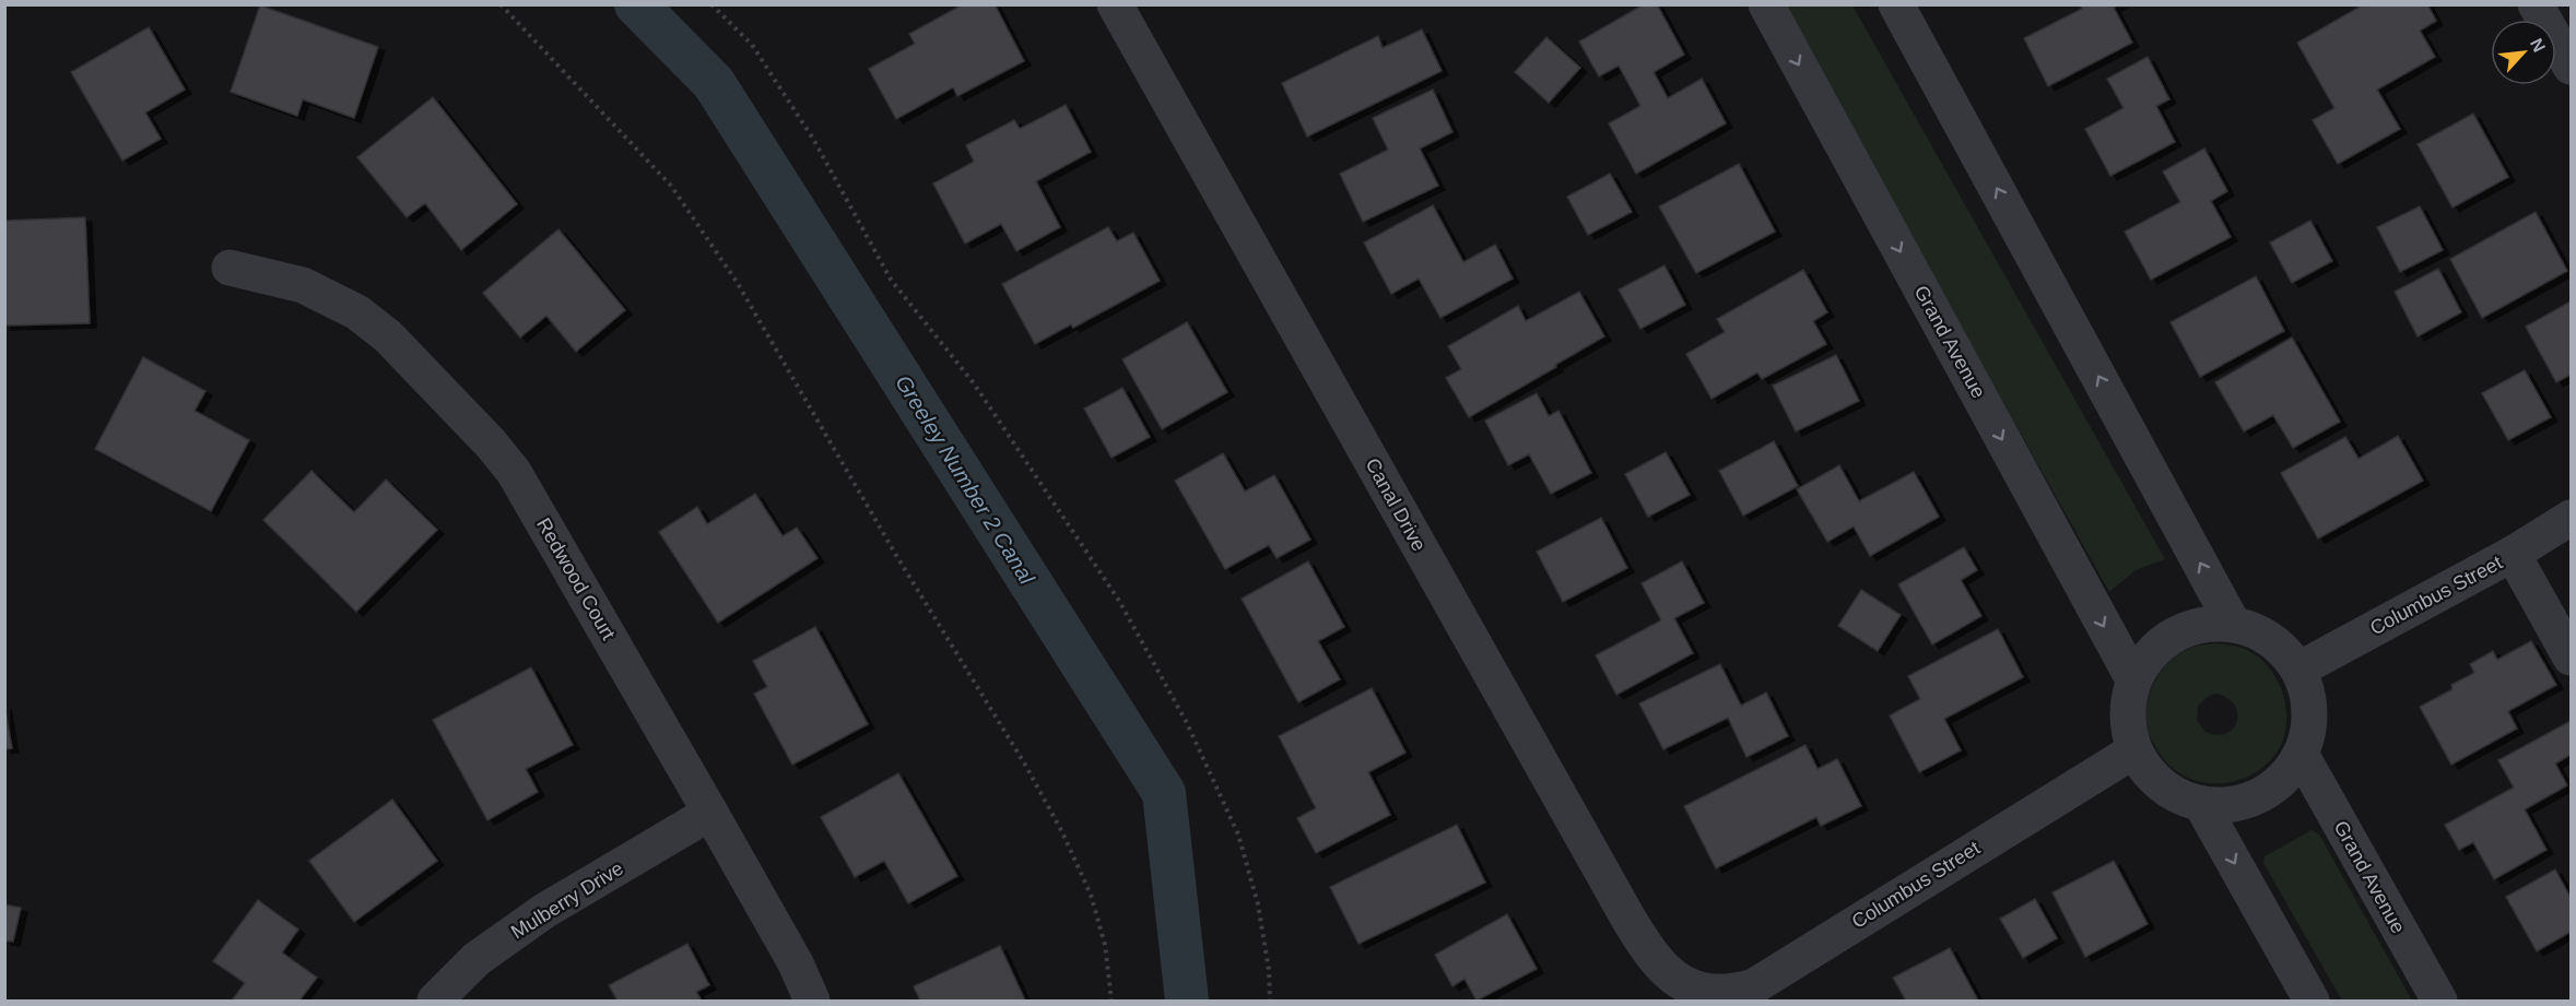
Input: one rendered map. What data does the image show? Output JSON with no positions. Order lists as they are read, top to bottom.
{
  "streets": {
    "street": [
      "Grand Avenue",
      "Canal Drive",
      "Redwood Court",
      "Columbus Street",
      "Mulberry Drive"
    ]
  },
  "crossings": [
    ["Grand Avenue", "Columbus Street"],
    ["Canal Drive", "Columbus Street"],
    ["Redwood Court", "Mulberry Drive"]
  ],
  "water": ["Greeley Number 2 Canal"],
  "north": "top right"
}
